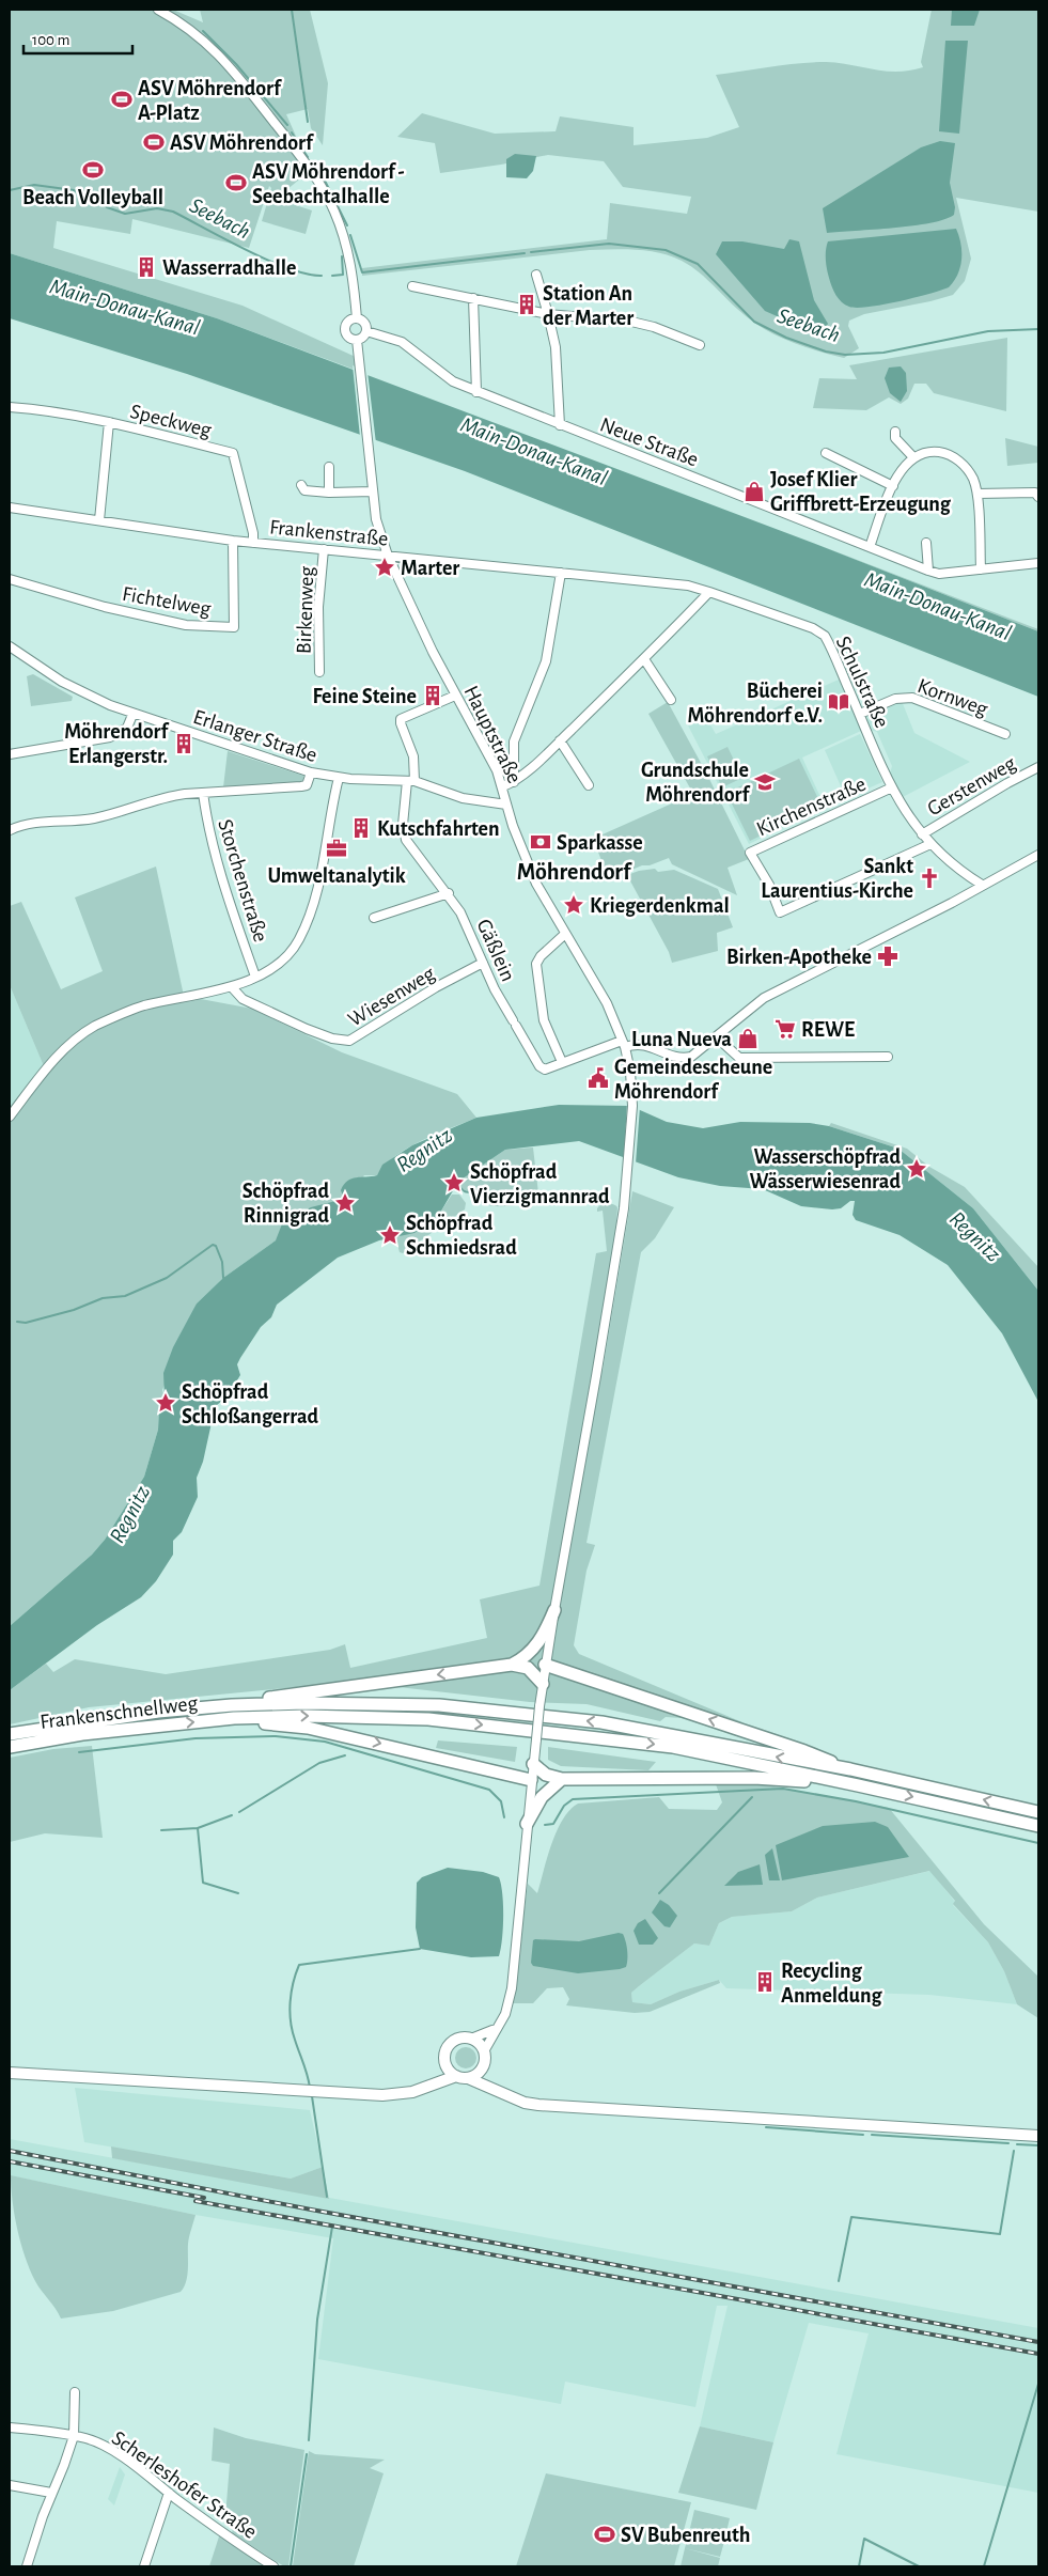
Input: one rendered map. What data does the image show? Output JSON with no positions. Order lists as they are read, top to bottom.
{
  "streets": {
    "highway": ["Frankenschnellweg"],
    "street": [
      "Speckweg",
      "Neue Straße",
      "Frankenstraße",
      "Fichtelweg",
      "Birkenweg",
      "Schulstraße",
      "Kornweg",
      "Hauptstraße",
      "Erlanger Straße",
      "Gerstenweg",
      "Kirchenstraße",
      "Storchenstraße",
      "Gäßlein",
      "Wiesenweg",
      "Scherleshofer Straße"
    ]
  },
  "crossings": [
    ["Speckweg", "Frankenstraße"],
    ["Neue Straße", "Hauptstraße"],
    ["Frankenstraße", "Fichtelweg"],
    ["Frankenstraße", "Birkenweg"],
    ["Frankenstraße", "Schulstraße"],
    ["Frankenstraße", "Hauptstraße"],
    ["Schulstraße", "Kornweg"],
    ["Schulstraße", "Gerstenweg"],
    ["Schulstraße", "Kirchenstraße"],
    ["Hauptstraße", "Erlanger Straße"],
    ["Hauptstraße", "Gäßlein"],
    ["Erlanger Straße", "Gäßlein"],
    ["Gäßlein", "Wiesenweg"]
  ],
  "districts": ["Möhrendorf"],
  "water": ["Seebach", "Main-Donau-Kanal", "Regnitz"],
  "places": {
    "sports": [
      "ASV Möhrendorf A-Platz",
      "ASV Möhrendorf",
      "Beach Volleyball",
      "ASV Möhrendorf - Seebachtalhalle",
      "SV Bubenreuth"
    ],
    "building": [
      "Wasserradhalle",
      "Station An der Marter",
      "Feine Steine",
      "Möhrendorf Erlangerstr.",
      "Kutschfahrten",
      "Recycling Anmeldung"
    ],
    "shop": ["Josef Klier Griffbrett-Erzeugung", "Luna Nueva"],
    "place": [
      "Marter",
      "Kriegerdenkmal",
      "Wasserschöpfrad Wässerwiesenrad",
      "Schöpfrad Vierzigmannrad",
      "Schöpfrad Rinnigrad",
      "Schöpfrad Schmiedsrad",
      "Schöpfrad Schloßangerrad"
    ],
    "library": ["Bücherei Möhrendorf e.V."],
    "school or university": ["Grundschule Möhrendorf"],
    "bank": ["Sparkasse"],
    "office": ["Umweltanalytik"],
    "church": ["Sankt Laurentius-Kirche"],
    "pharmacy": ["Birken-Apotheke"],
    "supermarket": ["REWE"],
    "public building": ["Gemeindescheune Möhrendorf"]
  },
  "scale_bar": "100 m"
}
